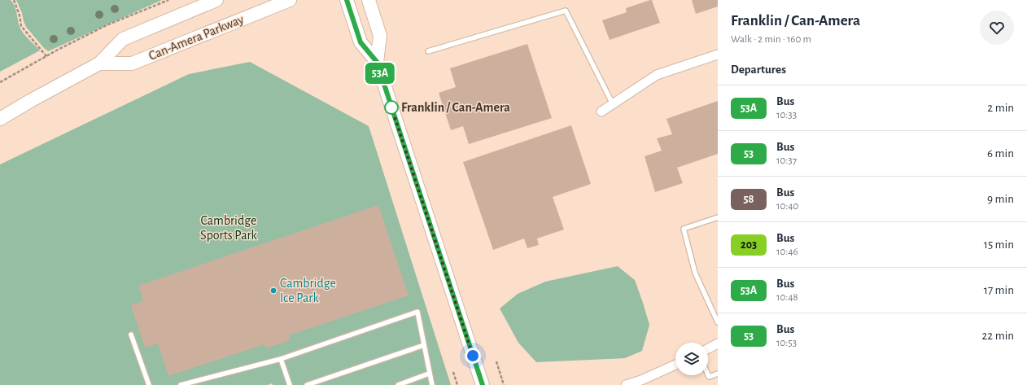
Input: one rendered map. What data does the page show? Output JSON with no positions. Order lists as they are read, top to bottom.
{
  "streets": {
    "main road": ["Can-Amera Parkway"]
  },
  "parks": ["Cambridge Sports Park"],
  "places": ["Franklin / Can-Amera", "Cambridge Ice Park"],
  "lines": ["bus line 53A"],
  "page": {
    "on_map": "53A",
    "heading": [
      ["Franklin / Can-Amera", "Walk · 2 min · 160 m"],
      "Departures"
    ],
    "list": [
      {
        "mark": "53A",
        "name": "Bus",
        "note": "10:33",
        "value": "2 min"
      },
      {
        "mark": "53",
        "name": "Bus",
        "note": "10:37",
        "value": "6 min"
      },
      {
        "mark": "58",
        "name": "Bus",
        "note": "10:40",
        "value": "9 min"
      },
      {
        "mark": "203",
        "name": "Bus",
        "note": "10:46",
        "value": "15 min"
      },
      {
        "mark": "53A",
        "name": "Bus",
        "note": "10:48",
        "value": "17 min"
      },
      {
        "mark": "53",
        "name": "Bus",
        "note": "10:53",
        "value": "22 min"
      }
    ]
  }
}
